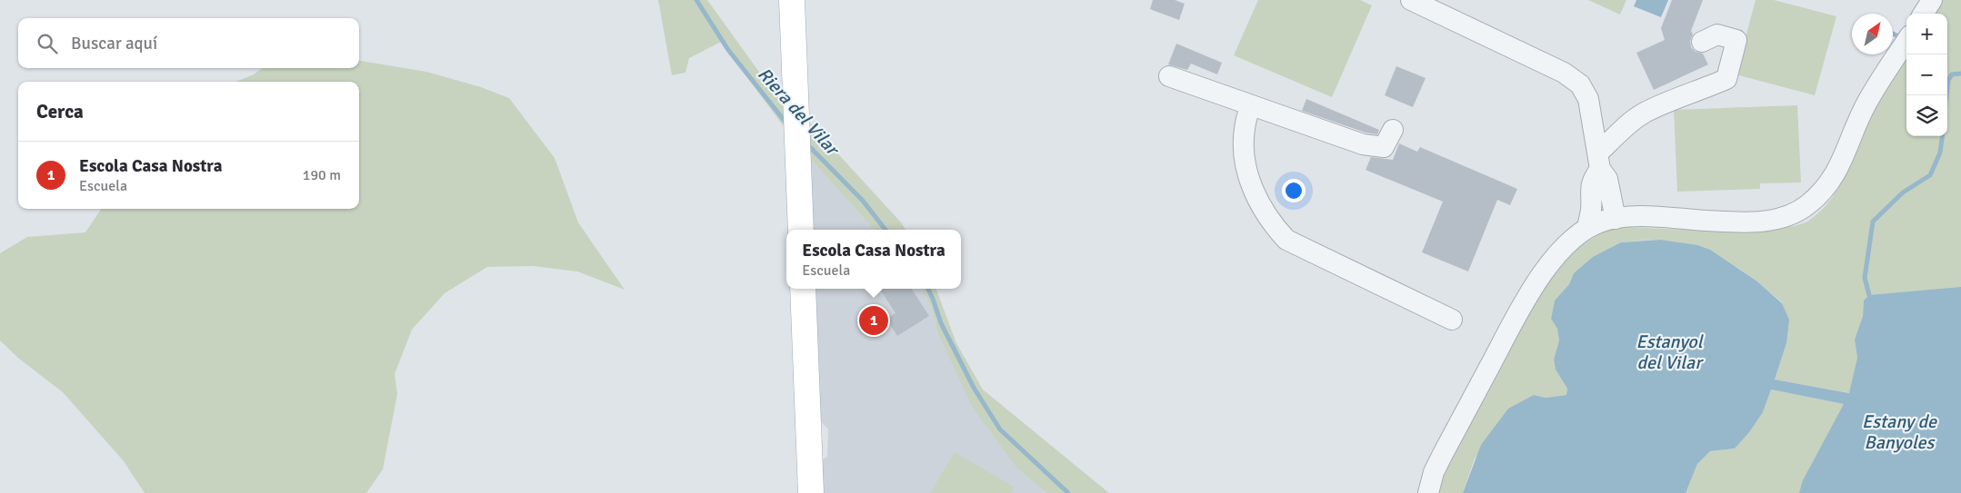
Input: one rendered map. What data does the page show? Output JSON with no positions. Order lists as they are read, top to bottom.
{
  "water": ["Riera del Vilar", "Estanyol del Vilar", "Estany de Banyoles"],
  "north": "top right",
  "page": {
    "map_buttons": ["+", "−"],
    "search": "Buscar aquí",
    "heading": "Cerca",
    "list": [
      {
        "mark": "1",
        "name": "Escola Casa Nostra",
        "note": "Escuela",
        "value": "190 m"
      }
    ],
    "popup": ["Escola Casa Nostra", "Escuela"],
    "pins": "1"
  }
}
